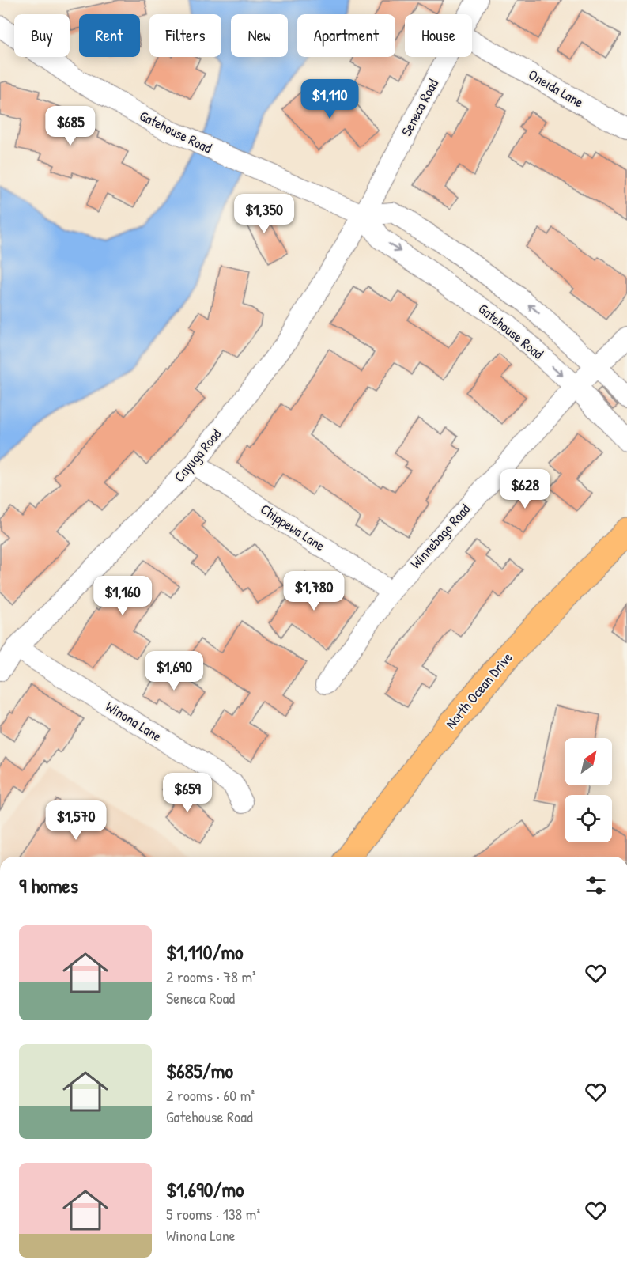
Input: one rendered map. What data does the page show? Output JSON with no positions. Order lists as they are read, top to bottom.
{
  "streets": {
    "main road": ["North Ocean Drive"],
    "street": [
      "Oneida Lane",
      "Seneca Road",
      "Gatehouse Road",
      "Cayuga Road",
      "Chippewa Lane",
      "Winnebago Road",
      "Winona Lane"
    ]
  },
  "crossings": [
    ["Seneca Road", "Gatehouse Road"],
    ["Seneca Road", "Cayuga Road"],
    ["Gatehouse Road", "Cayuga Road"],
    ["Gatehouse Road", "Winnebago Road"],
    ["Cayuga Road", "Chippewa Lane"],
    ["Cayuga Road", "Winona Lane"],
    ["Chippewa Lane", "Winnebago Road"]
  ],
  "north": "top right",
  "page": {
    "chip": [
      "Buy",
      "Rent",
      "Filters",
      "New",
      "Apartment",
      "House"
    ],
    "price": [
      "$1,110",
      "$685",
      "$1,350",
      "$628",
      "$1,780",
      "$1,160",
      "$1,690",
      "$659",
      "$1,570"
    ],
    "heading": "9 homes",
    "list": [
      {
        "name": "$1,110/mo",
        "note": "2 rooms · 78 m² · Seneca Road"
      },
      {
        "name": "$685/mo",
        "note": "2 rooms · 60 m² · Gatehouse Road"
      },
      {
        "name": "$1,690/mo",
        "note": "5 rooms · 138 m² · Winona Lane"
      }
    ]
  }
}
